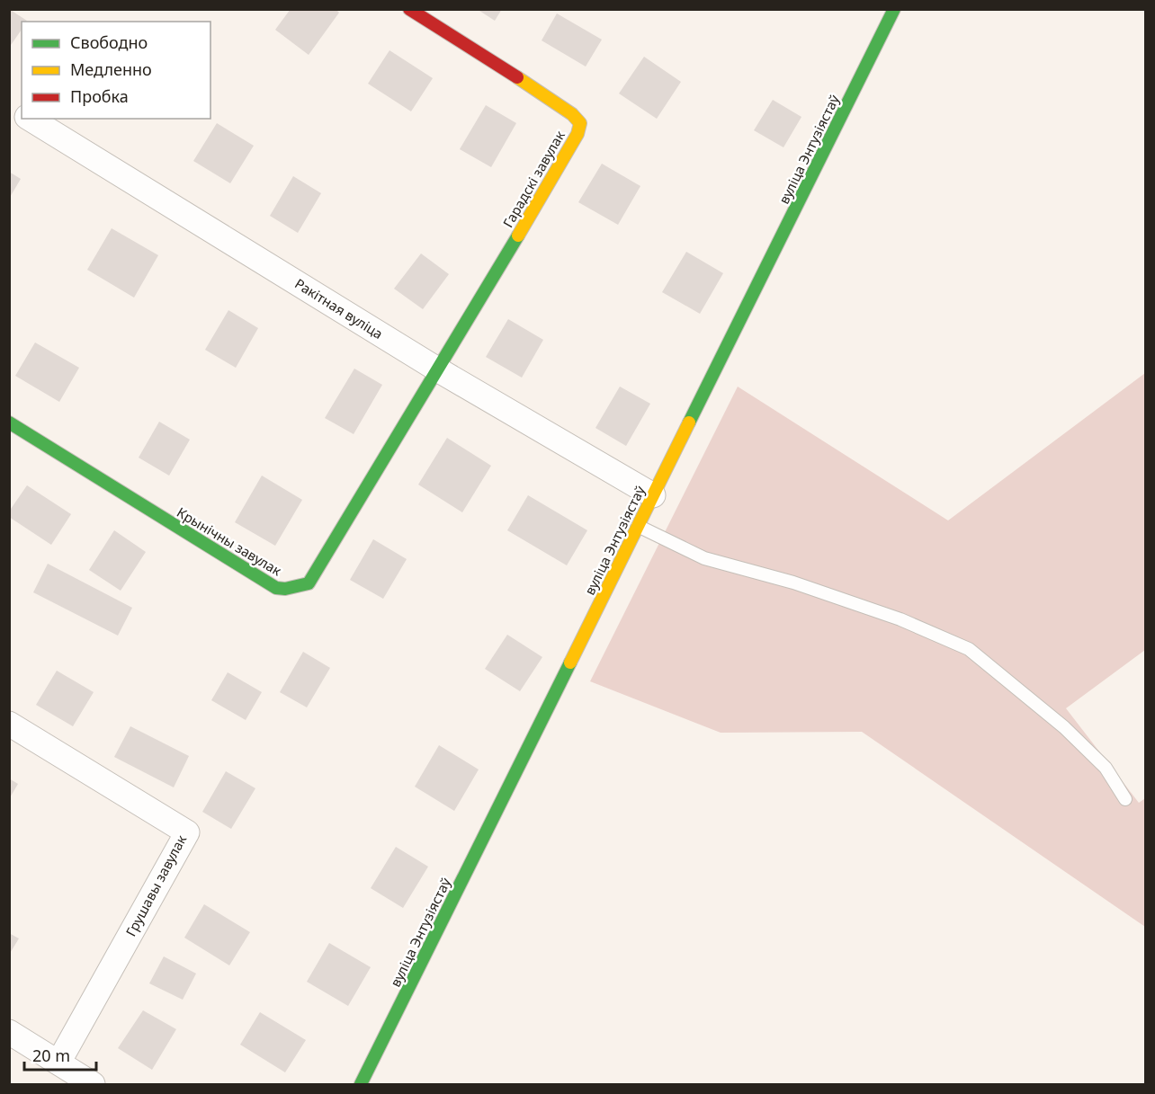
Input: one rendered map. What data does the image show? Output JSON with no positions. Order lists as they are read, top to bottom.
{
  "streets": {
    "street": [
      "вуліца Энтузіястаў",
      "Гарадскі завулак",
      "Ракітная вуліца",
      "Крынічны завулак",
      "Грушавы завулак"
    ]
  },
  "crossings": [
    ["вуліца Энтузіястаў", "Ракітная вуліца"],
    ["Гарадскі завулак", "Ракітная вуліца"],
    ["Гарадскі завулак", "Крынічны завулак"],
    ["Ракітная вуліца", "Крынічны завулак"]
  ],
  "legend": ["Свободно", "Медленно", "Пробка"],
  "scale_bar": "20 m"
}
